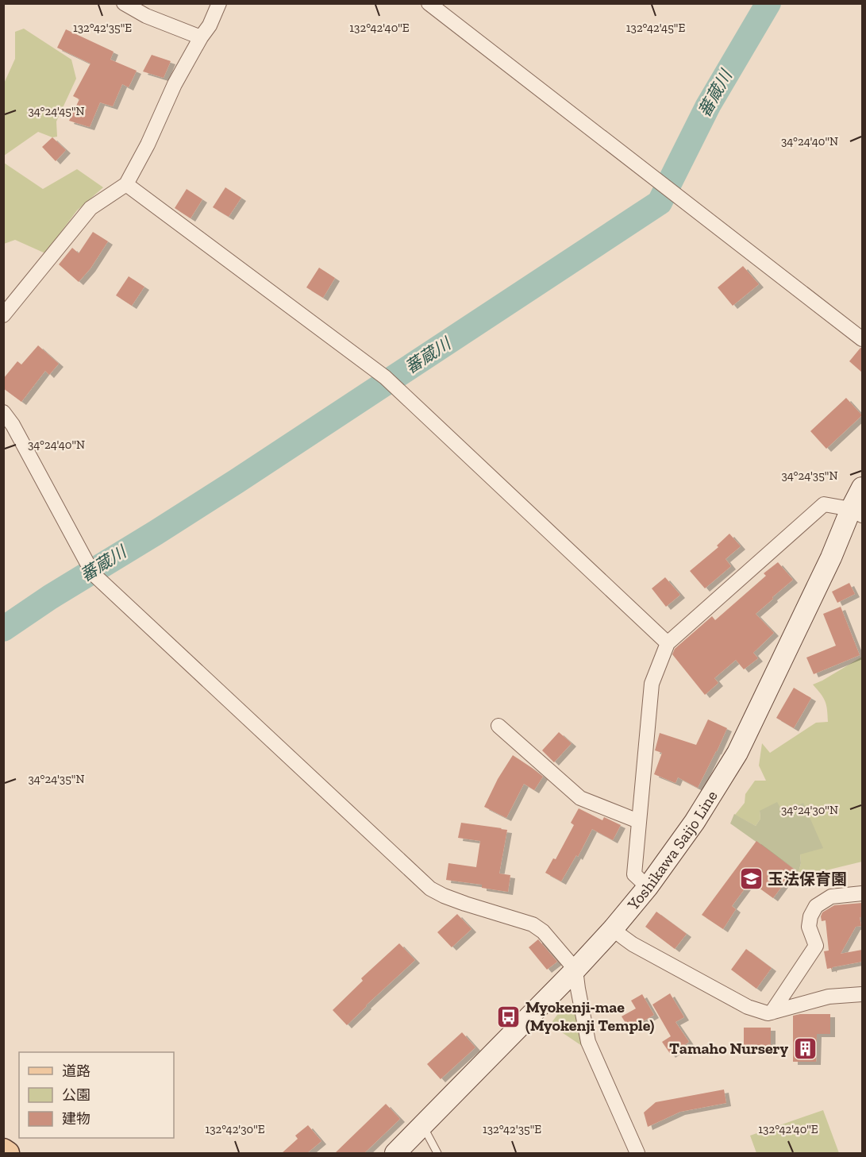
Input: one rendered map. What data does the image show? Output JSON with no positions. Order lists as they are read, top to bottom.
{
  "streets": {
    "main road": ["Yoshikawa Saijo Line"]
  },
  "water": ["蕃蔵川"],
  "places": {
    "school or university": ["玉法保育園"],
    "bus stop": ["Myokenji-mae (Myokenji Temple)"],
    "building": ["Tamaho Nursery"]
  },
  "legend": ["道路", "公園", "建物"],
  "coordinates": [
    "132°42'35\"E",
    "132°42'40\"E",
    "132°42'45\"E",
    "34°24'45\"N",
    "34°24'40\"N",
    "34°24'35\"N",
    "34°24'30\"N",
    "132°42'30\"E"
  ]
}
